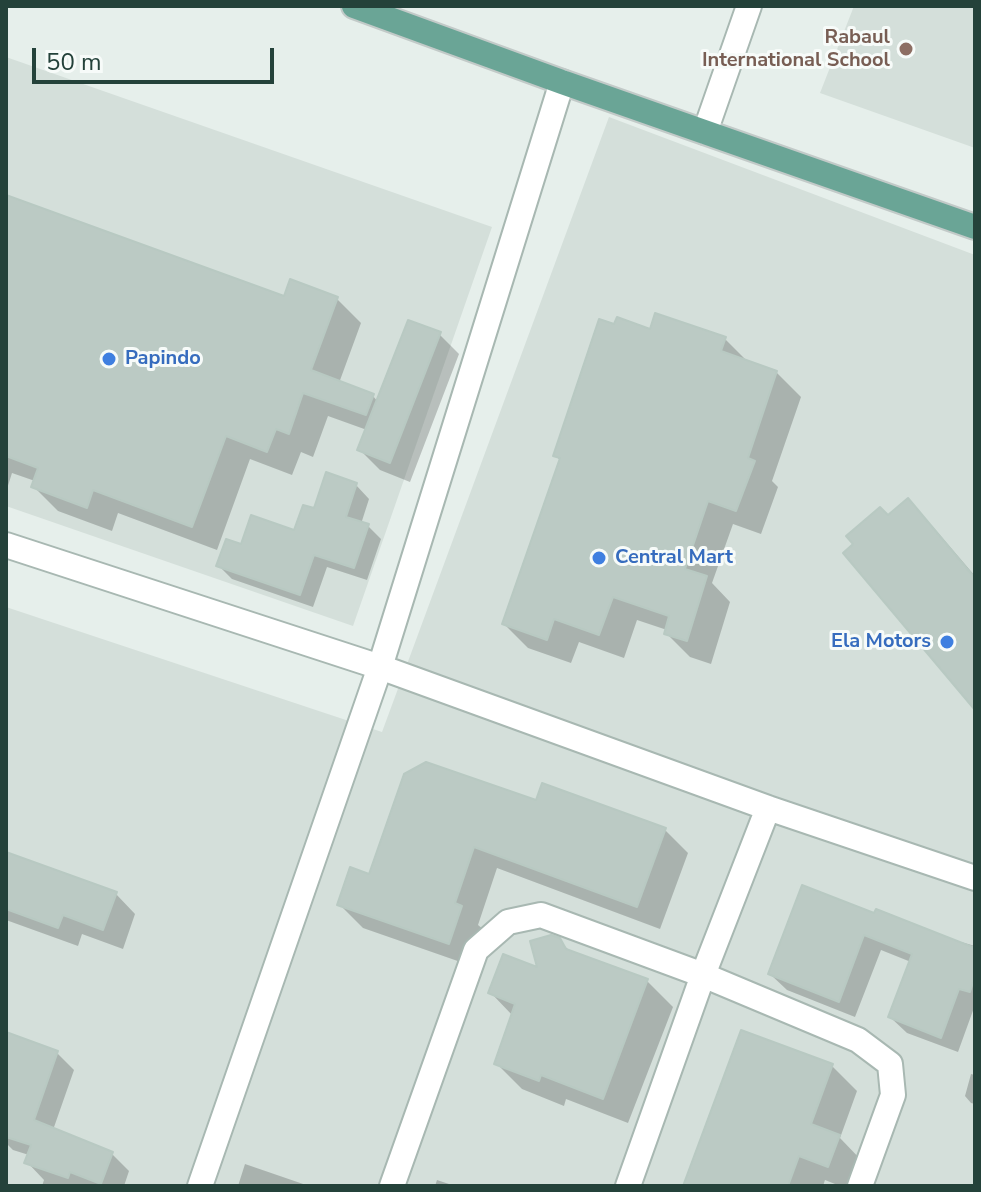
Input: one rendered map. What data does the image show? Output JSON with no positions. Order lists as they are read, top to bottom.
{
  "places": [
    "Rabaul International School",
    "Papindo",
    "Central Mart",
    "Ela Motors"
  ],
  "scale_bar": "50 m"
}
